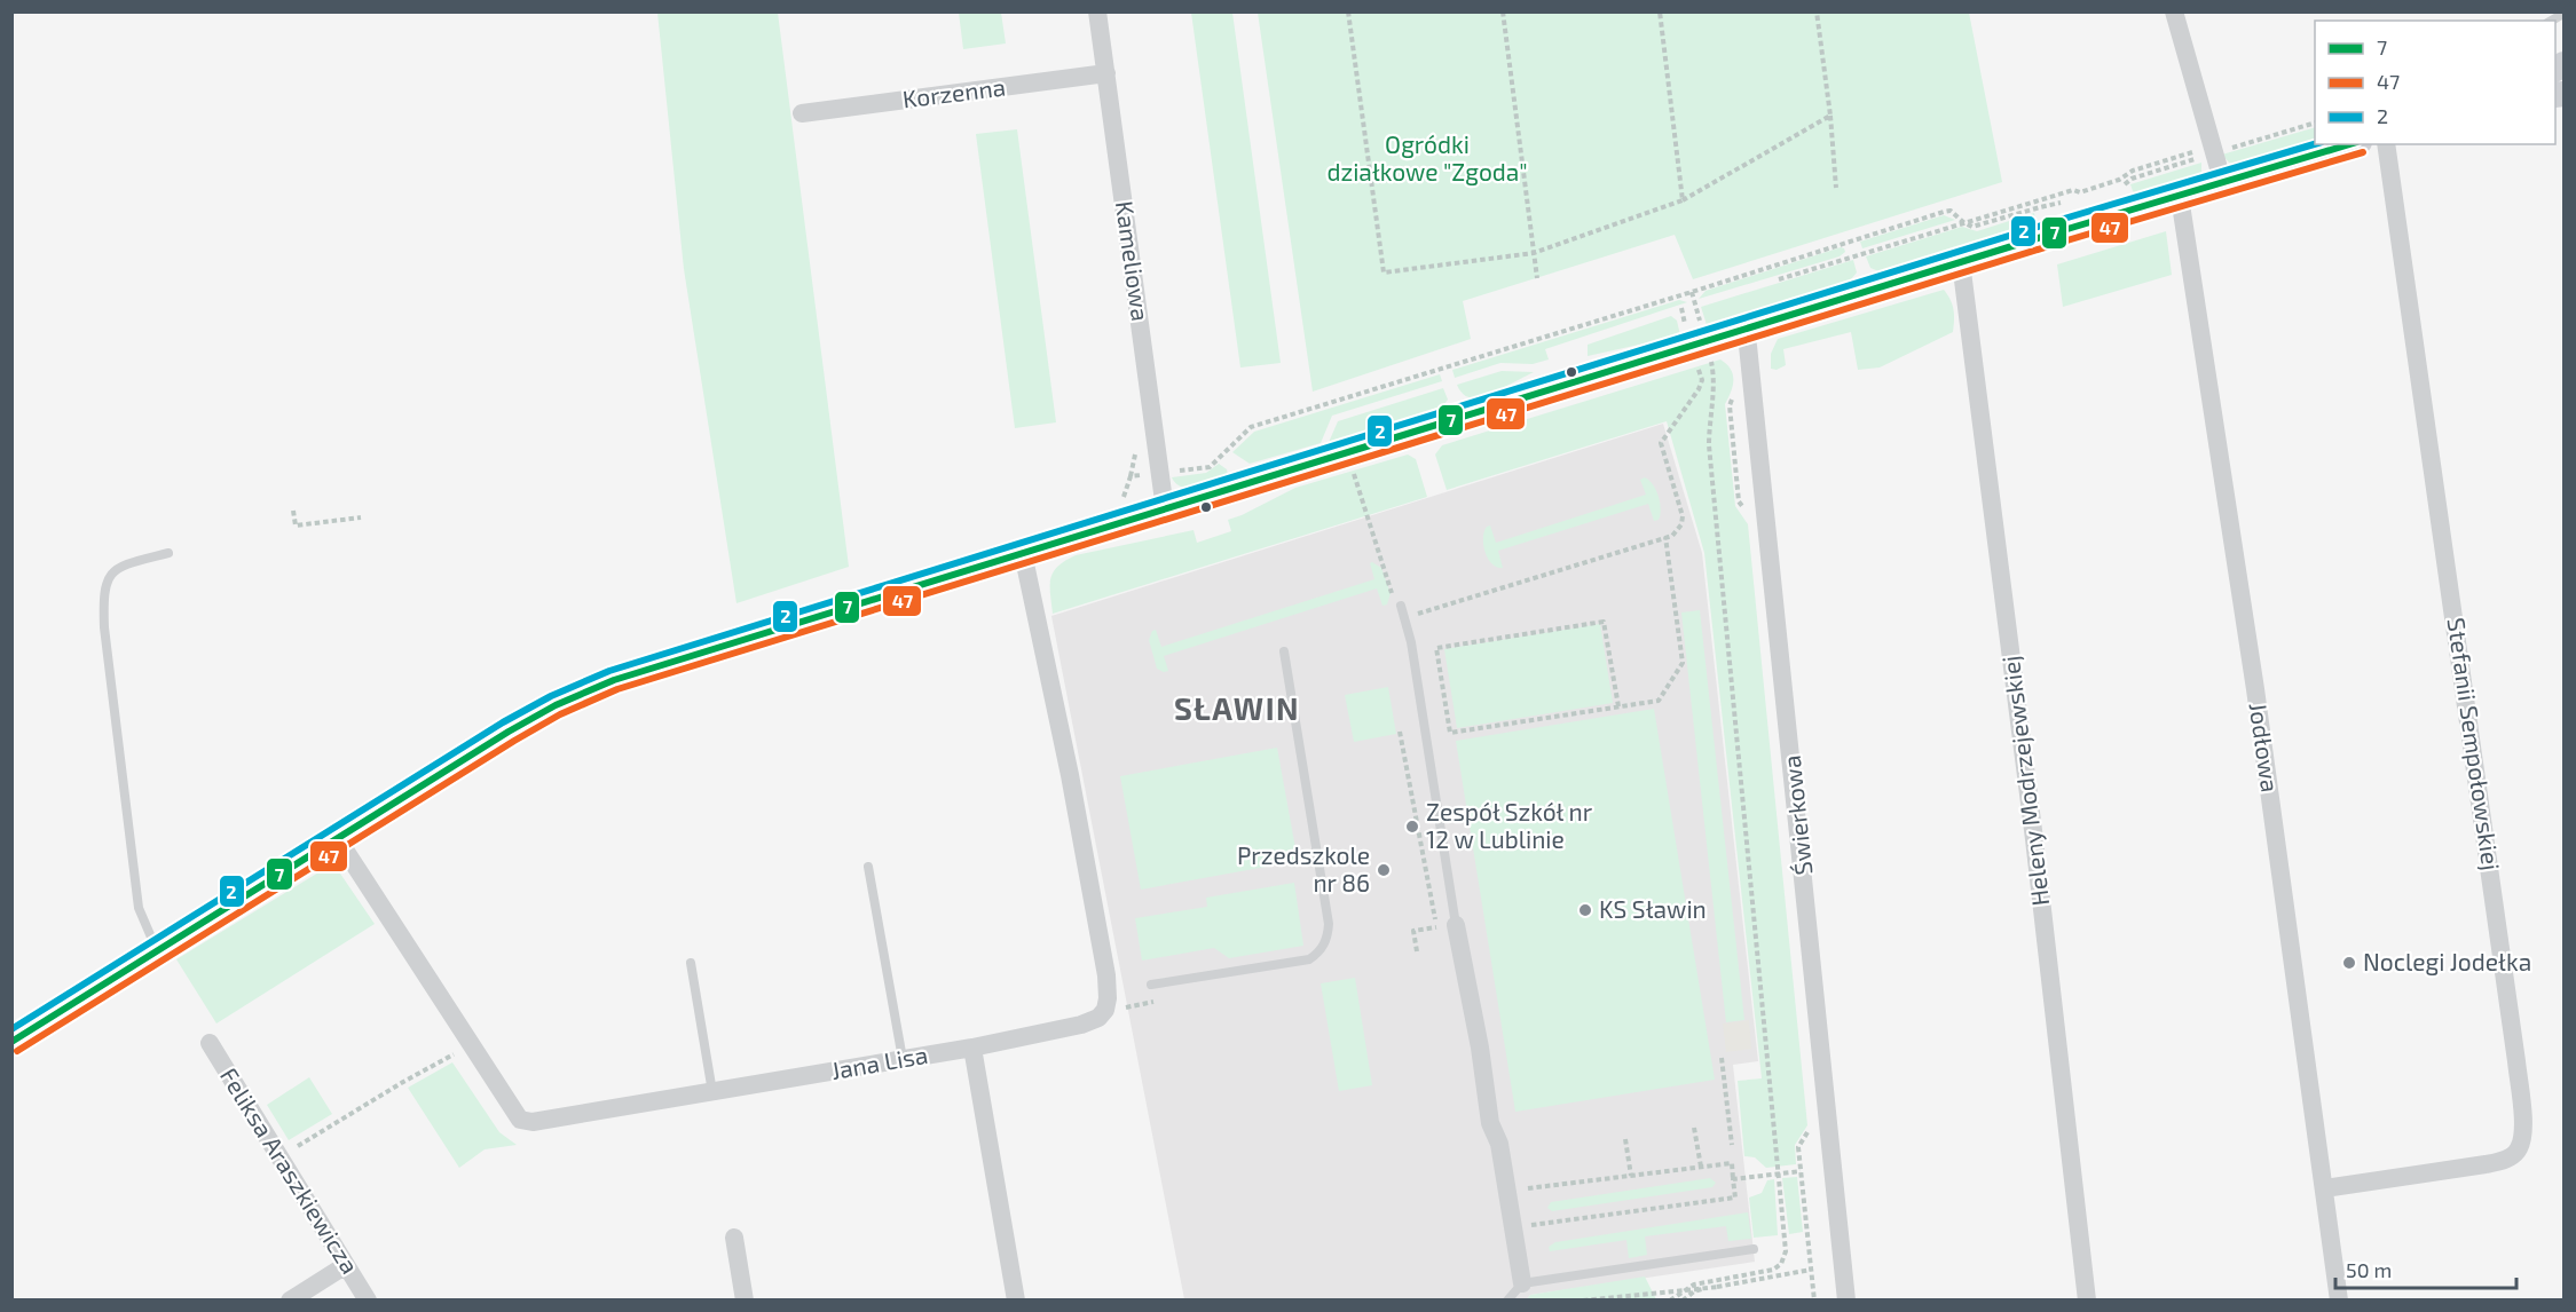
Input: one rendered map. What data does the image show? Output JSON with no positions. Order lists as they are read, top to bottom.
{
  "streets": {
    "street": [
      "Korzenna",
      "Kameliowa",
      "Stefanii Sempołowskiej",
      "Jodłowa",
      "Heleny Modrzejewskiej",
      "Świerkowa",
      "Jana Lisa",
      "Feliksa Araszkiewicza"
    ]
  },
  "crossings": [
    ["Korzenna", "Kameliowa"],
    ["Stefanii Sempołowskiej", "Jodłowa"]
  ],
  "districts": ["SŁAWIN"],
  "parks": ["Ogródki działkowe \"Zgoda\""],
  "places": [
    "Zespół Szkół nr 12 w Lublinie",
    "Przedszkole nr 86",
    "KS Sławin",
    "Noclegi Jodełka"
  ],
  "lines": ["transit line 2", "transit line 7", "transit line 47"],
  "legend": ["7", "47", "2"],
  "scale_bar": "50 m"
}
